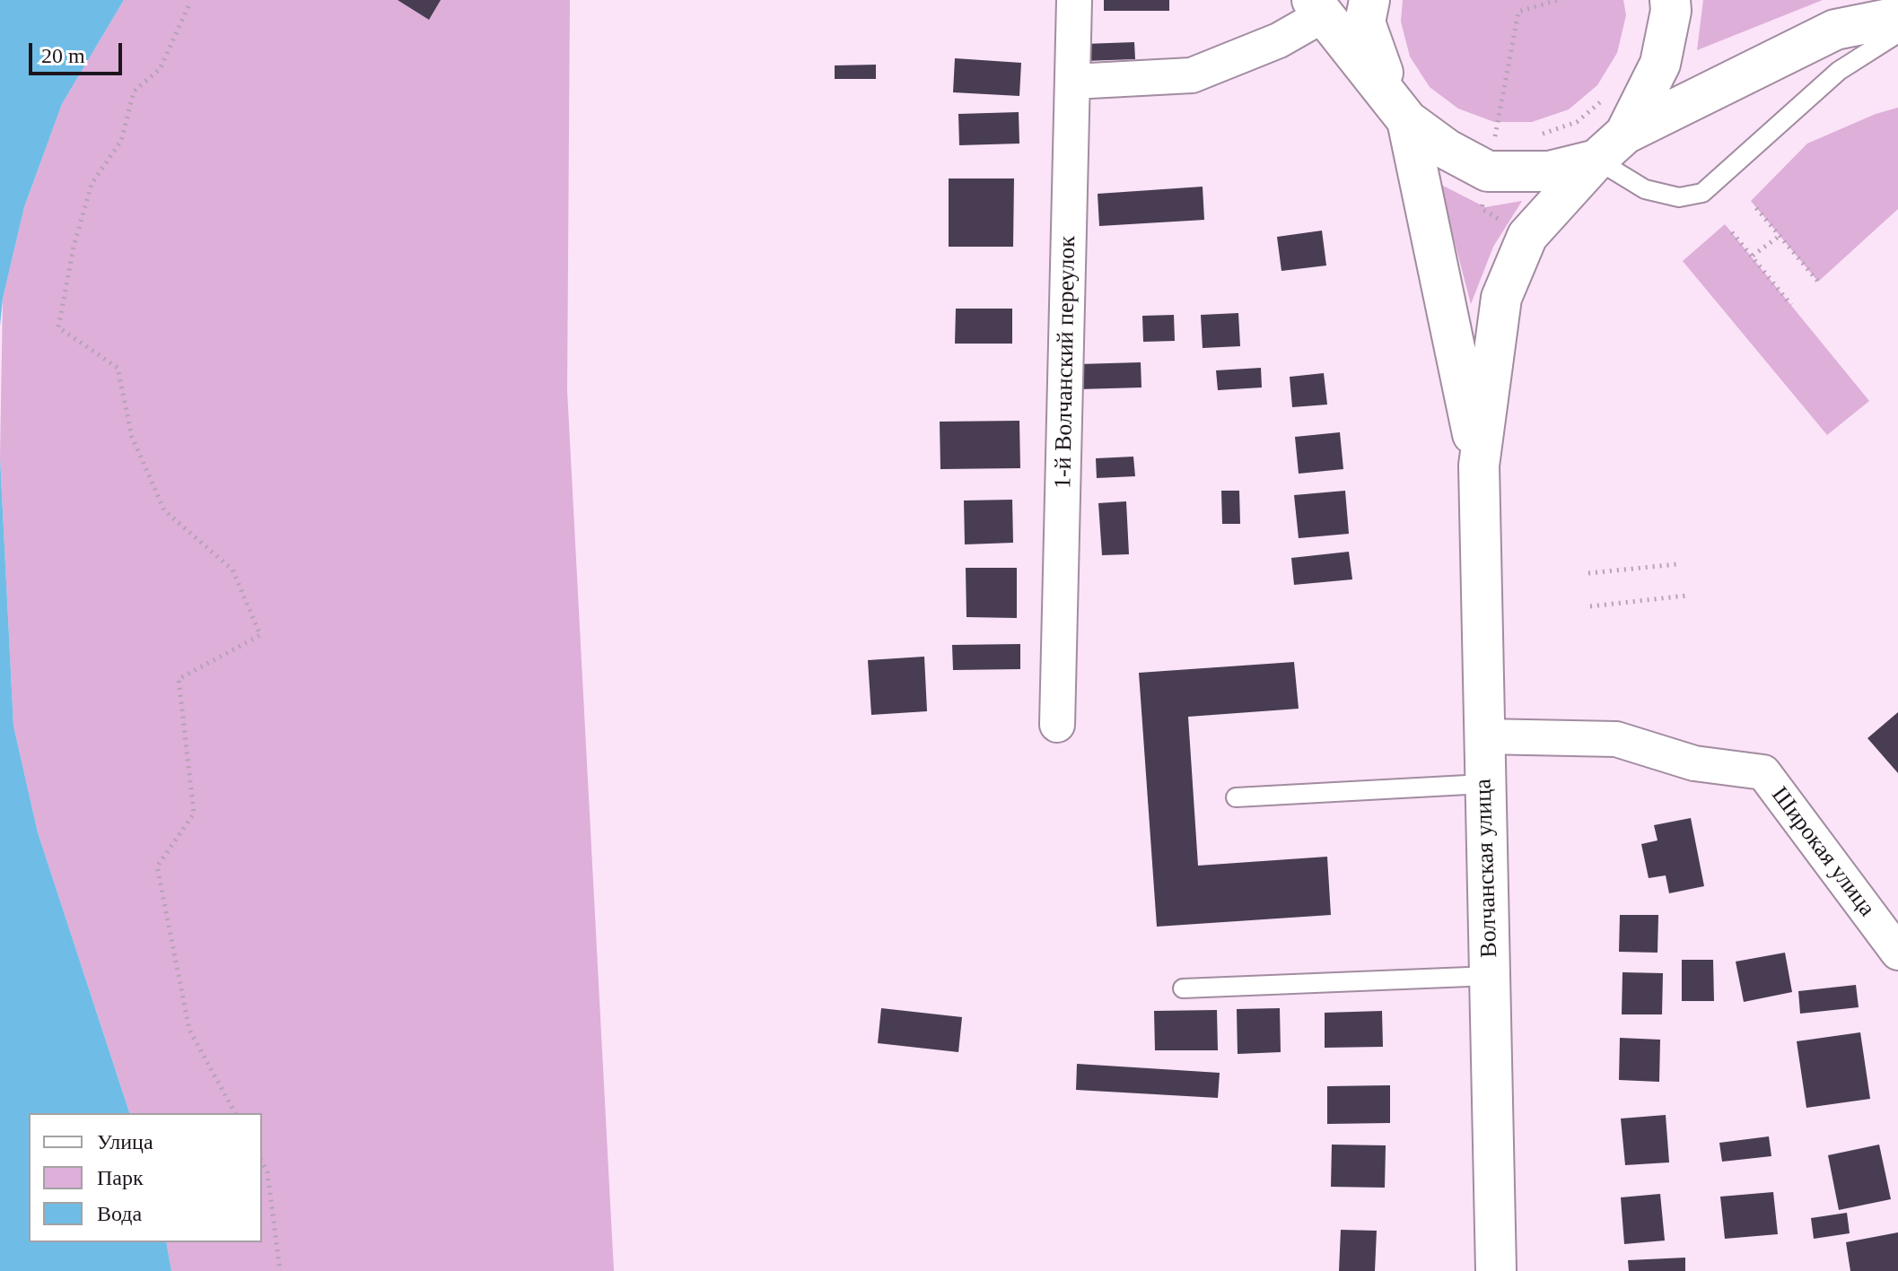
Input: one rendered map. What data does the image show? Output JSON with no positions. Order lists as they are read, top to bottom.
{
  "streets": {
    "main road": ["Волчанская улица"],
    "street": ["1-й Волчанский переулок", "Широкая улица"]
  },
  "crossings": [
    ["Широкая улица", "Волчанская улица"]
  ],
  "legend": ["Улица", "Парк", "Вода"],
  "scale_bar": "20 m"
}
